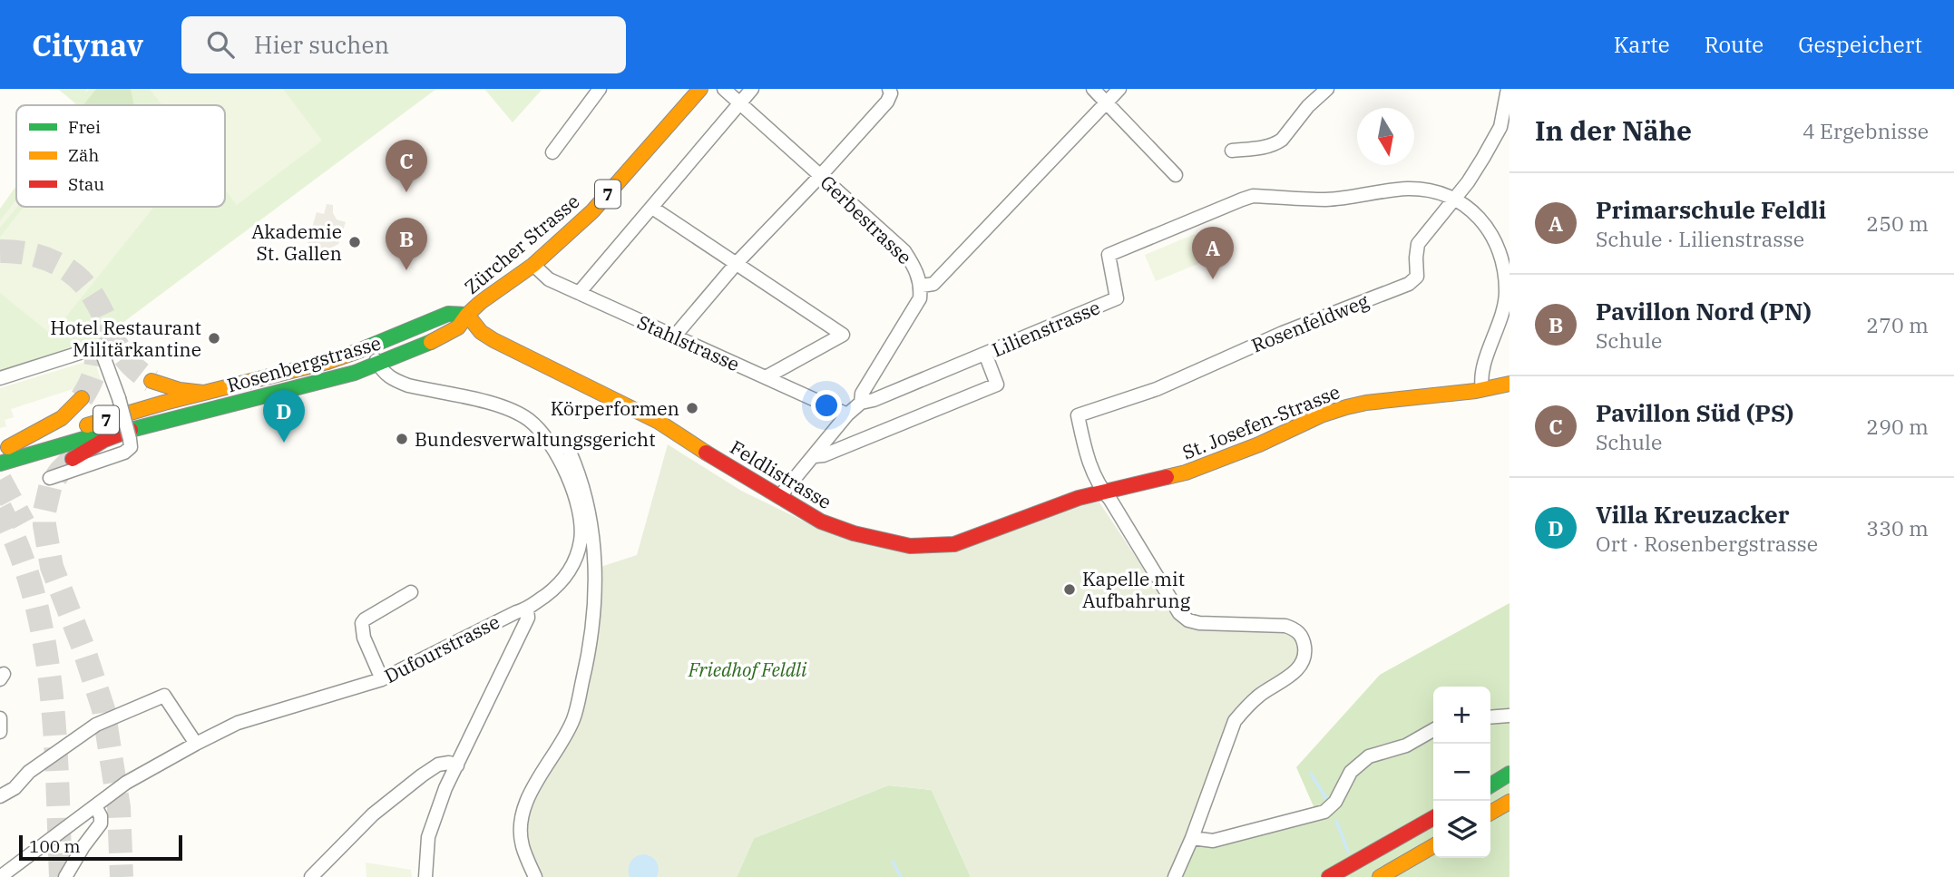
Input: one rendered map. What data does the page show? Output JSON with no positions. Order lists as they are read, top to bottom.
{
  "streets": {
    "main road": [
      "7",
      "Zürcher Strasse",
      "Rosenbergstrasse",
      "St. Josefen-Strasse",
      "Feldlistrasse"
    ],
    "street": [
      "Gerbestrasse",
      "Rosenfeldweg",
      "Lilienstrasse",
      "Stahlstrasse",
      "Dufourstrasse"
    ]
  },
  "crossings": [
    ["Gerbestrasse", "Lilienstrasse"],
    ["Gerbestrasse", "Stahlstrasse"],
    ["Gerbestrasse", "Feldlistrasse"],
    ["Zürcher Strasse", "Stahlstrasse"],
    ["Zürcher Strasse", "Rosenbergstrasse"],
    ["Zürcher Strasse", "Feldlistrasse"],
    ["Rosenfeldweg", "Lilienstrasse"],
    ["Rosenfeldweg", "St. Josefen-Strasse"],
    ["Rosenfeldweg", "Feldlistrasse"],
    ["Lilienstrasse", "St. Josefen-Strasse"],
    ["Rosenbergstrasse", "Feldlistrasse"],
    ["Rosenbergstrasse", "Dufourstrasse"],
    ["St. Josefen-Strasse", "Feldlistrasse"]
  ],
  "parks": ["Friedhof Feldli"],
  "places": [
    "Akademie St. Gallen",
    "Hotel Restaurant Militärkantine",
    "Körperformen",
    "Bundesverwaltungsgericht",
    "Kapelle mit Aufbahrung"
  ],
  "legend": ["Frei", "Zäh", "Stau"],
  "scale_bar": "100 m",
  "north": "bottom",
  "page": {
    "header": "Citynav",
    "search": "Hier suchen",
    "nav": ["Karte", "Route", "Gespeichert"],
    "heading": ["In der Nähe", "4 Ergebnisse"],
    "pins": [
      "C",
      "B",
      "A",
      "D"
    ],
    "list": [
      {
        "mark": "A",
        "name": "Primarschule Feldli",
        "note": "Schule · Lilienstrasse",
        "value": "250 m"
      },
      {
        "mark": "B",
        "name": "Pavillon Nord (PN)",
        "note": "Schule",
        "value": "270 m"
      },
      {
        "mark": "C",
        "name": "Pavillon Süd (PS)",
        "note": "Schule",
        "value": "290 m"
      },
      {
        "mark": "D",
        "name": "Villa Kreuzacker",
        "note": "Ort · Rosenbergstrasse",
        "value": "330 m"
      }
    ],
    "map_buttons": ["+", "−"],
    "scale": "100 m"
  }
}
